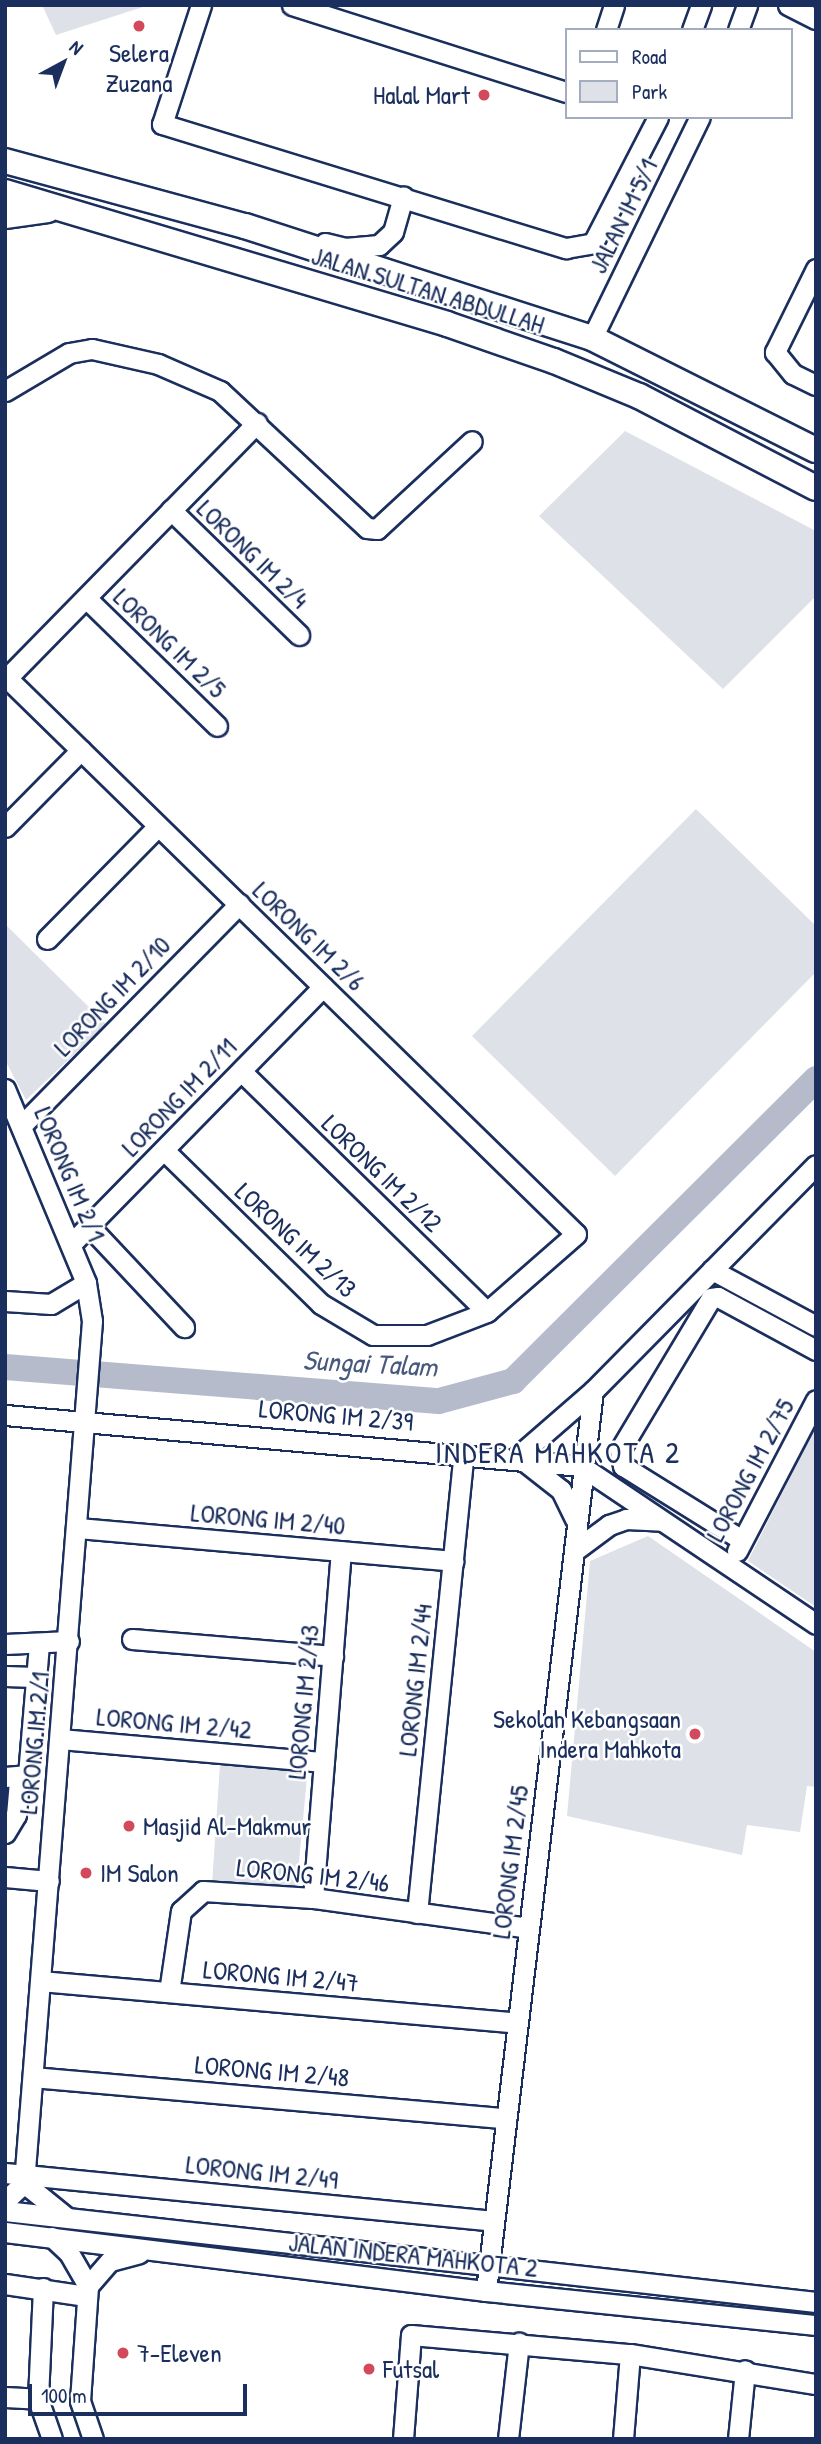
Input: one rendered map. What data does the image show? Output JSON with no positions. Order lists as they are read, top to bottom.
{
  "streets": {
    "main road": ["JALAN SULTAN ABDULLAH"],
    "street": [
      "JALAN IM 5/1",
      "LORONG IM 2/4",
      "LORONG IM 2/5",
      "LORONG IM 2/6",
      "LORONG IM 2/10",
      "LORONG IM 2/11",
      "LORONG IM 2/12",
      "LORONG IM 2/1",
      "LORONG IM 2/13",
      "LORONG IM 2/39",
      "LORONG IM 2/75",
      "LORONG IM 2/40",
      "LORONG IM 2/44",
      "LORONG IM 2/43",
      "LORONG IM 2/42",
      "LORONG IM 2/45",
      "LORONG IM 2/46",
      "LORONG IM 2/47",
      "LORONG IM 2/48",
      "LORONG IM 2/49",
      "JALAN INDERA MAHKOTA 2"
    ]
  },
  "crossings": [
    ["JALAN IM 5/1", "JALAN SULTAN ABDULLAH"],
    ["LORONG IM 2/6", "LORONG IM 2/10"],
    ["LORONG IM 2/6", "LORONG IM 2/11"],
    ["LORONG IM 2/6", "LORONG IM 2/12"],
    ["LORONG IM 2/6", "LORONG IM 2/13"],
    ["LORONG IM 2/10", "LORONG IM 2/1"],
    ["LORONG IM 2/11", "LORONG IM 2/12"],
    ["LORONG IM 2/11", "LORONG IM 2/1"],
    ["LORONG IM 2/11", "LORONG IM 2/13"],
    ["LORONG IM 2/12", "LORONG IM 2/13"],
    ["LORONG IM 2/1", "LORONG IM 2/39"],
    ["LORONG IM 2/1", "LORONG IM 2/40"],
    ["LORONG IM 2/1", "LORONG IM 2/42"],
    ["LORONG IM 2/1", "LORONG IM 2/47"],
    ["LORONG IM 2/1", "LORONG IM 2/48"],
    ["LORONG IM 2/1", "LORONG IM 2/49"],
    ["LORONG IM 2/39", "LORONG IM 2/44"],
    ["LORONG IM 2/39", "LORONG IM 2/45"],
    ["LORONG IM 2/40", "LORONG IM 2/44"],
    ["LORONG IM 2/40", "LORONG IM 2/43"],
    ["LORONG IM 2/44", "LORONG IM 2/46"],
    ["LORONG IM 2/43", "LORONG IM 2/42"],
    ["LORONG IM 2/43", "LORONG IM 2/46"],
    ["LORONG IM 2/45", "LORONG IM 2/46"],
    ["LORONG IM 2/45", "LORONG IM 2/47"],
    ["LORONG IM 2/45", "LORONG IM 2/48"],
    ["LORONG IM 2/45", "LORONG IM 2/49"],
    ["LORONG IM 2/45", "JALAN INDERA MAHKOTA 2"],
    ["LORONG IM 2/46", "LORONG IM 2/47"]
  ],
  "districts": ["INDERA MAHKOTA 2"],
  "water": ["Sungai Talam"],
  "places": [
    "Selera Zuzana",
    "Halal Mart",
    "Sekolah Kebangsaan Indera Mahkota",
    "Masjid Al-Makmur",
    "IM Salon",
    "7-Eleven",
    "Futsal"
  ],
  "legend": ["Road", "Park"],
  "scale_bar": "100 m",
  "north": "top right"
}
